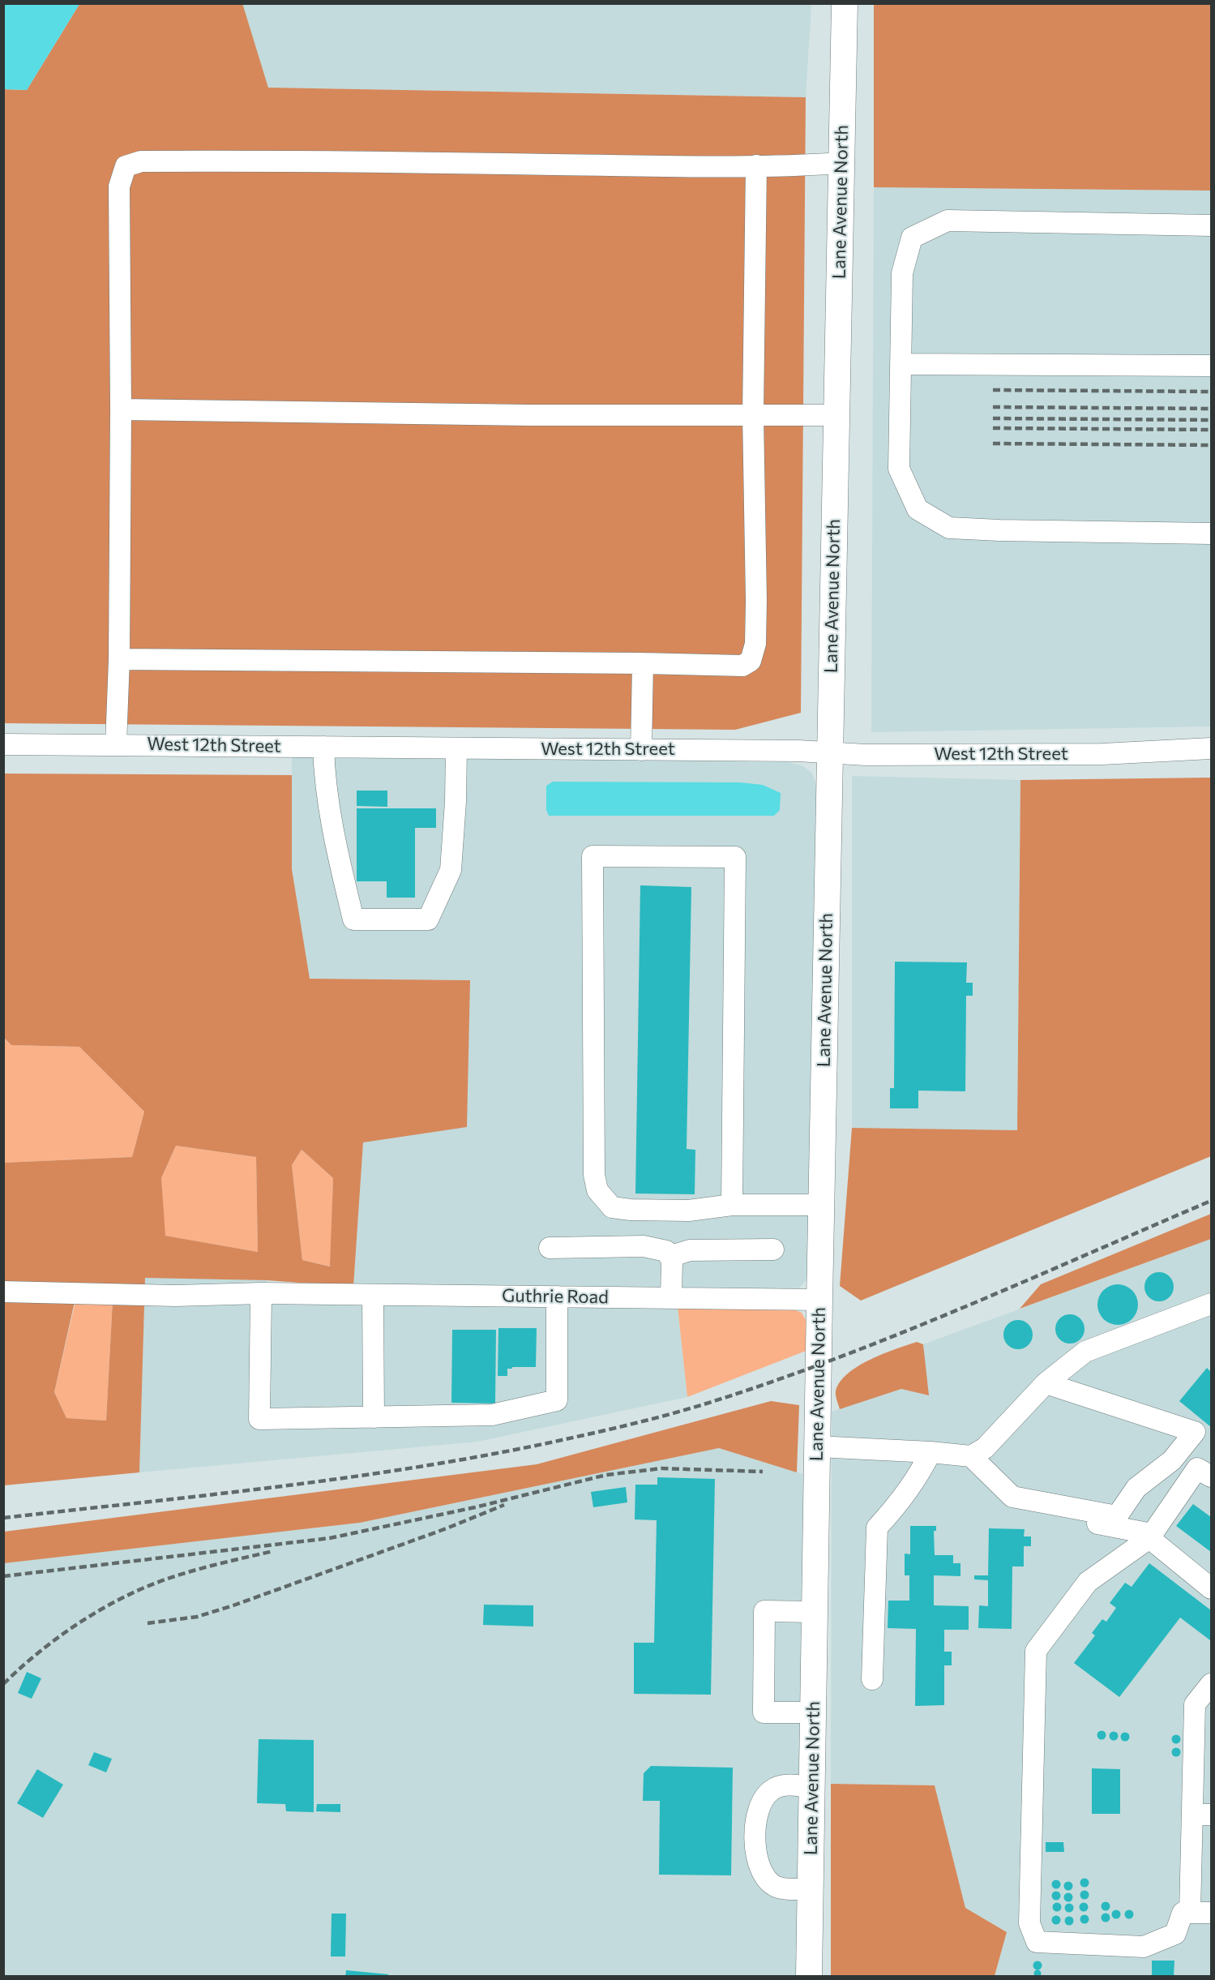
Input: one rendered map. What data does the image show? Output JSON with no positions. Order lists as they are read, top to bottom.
{
  "streets": {
    "main road": ["Lane Avenue North"],
    "street": ["West 12th Street", "Guthrie Road"]
  },
  "crossings": [
    ["Lane Avenue North", "West 12th Street"],
    ["Lane Avenue North", "Guthrie Road"]
  ]
}
